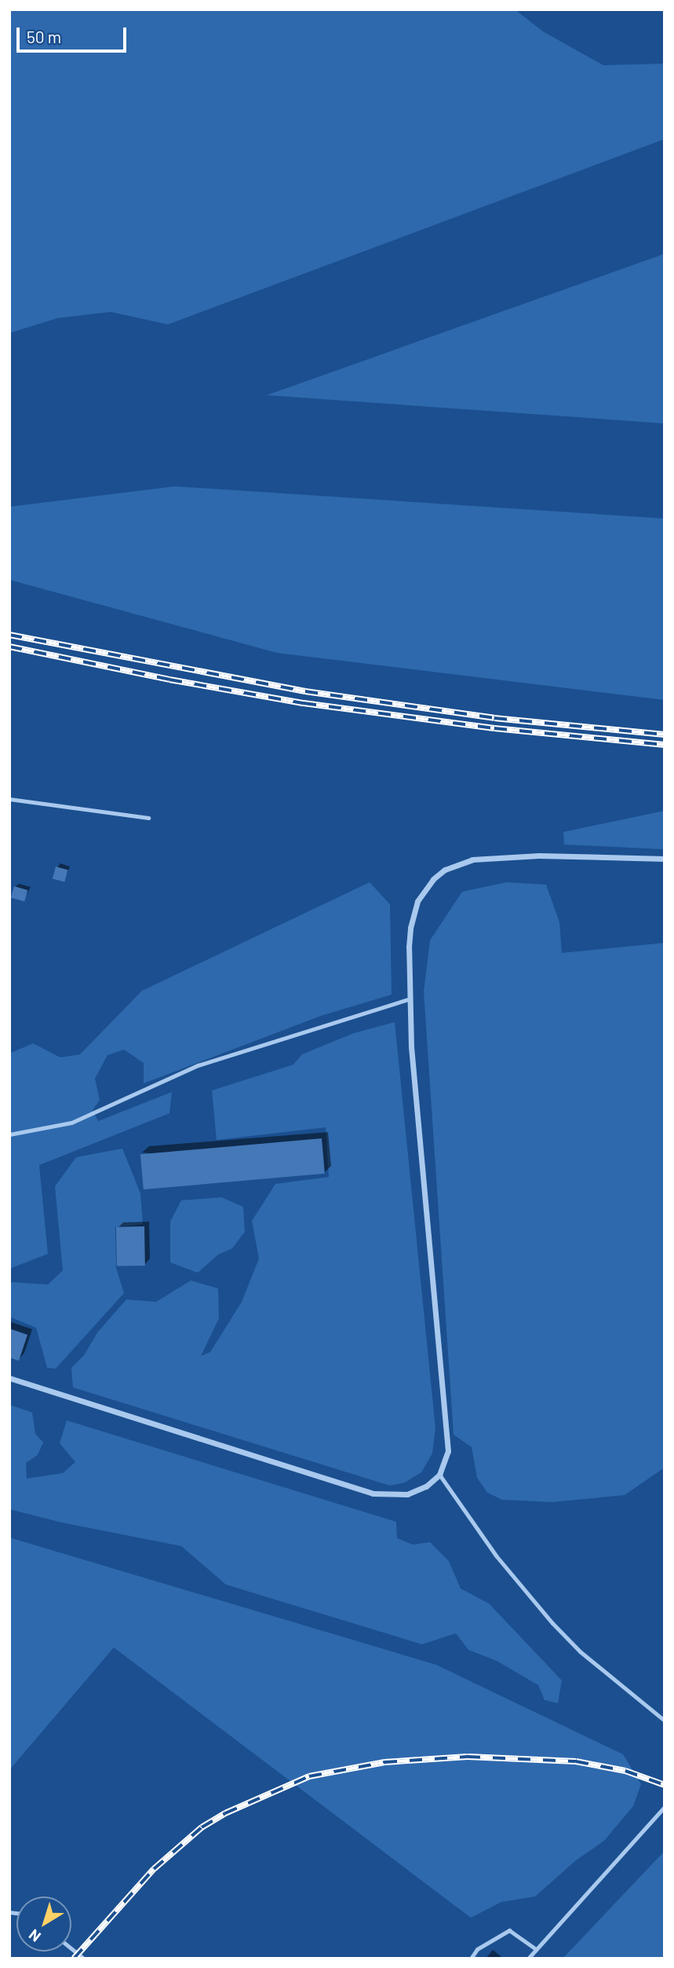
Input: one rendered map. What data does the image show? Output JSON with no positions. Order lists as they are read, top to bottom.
{
  "scale_bar": "50 m",
  "north": "bottom left"
}
